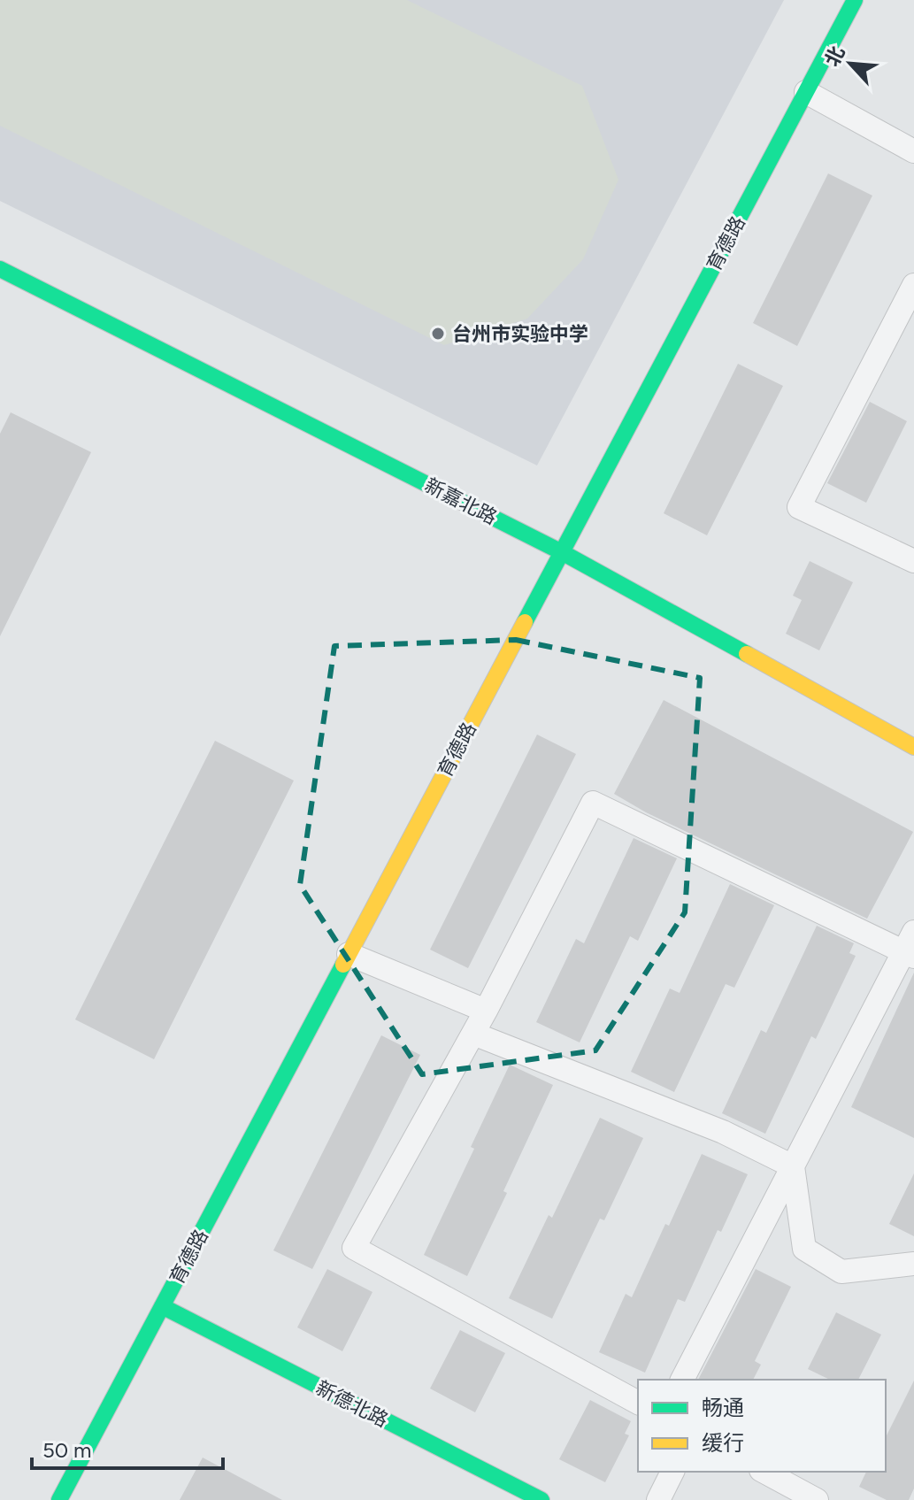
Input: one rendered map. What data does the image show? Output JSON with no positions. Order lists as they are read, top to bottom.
{
  "streets": {
    "street": ["育德路", "新嘉北路", "新德北路"]
  },
  "crossings": [
    ["育德路", "新嘉北路"],
    ["育德路", "新德北路"]
  ],
  "places": ["台州市实验中学"],
  "legend": ["畅通", "缓行"],
  "scale_bar": "50 m",
  "north": "top left"
}
